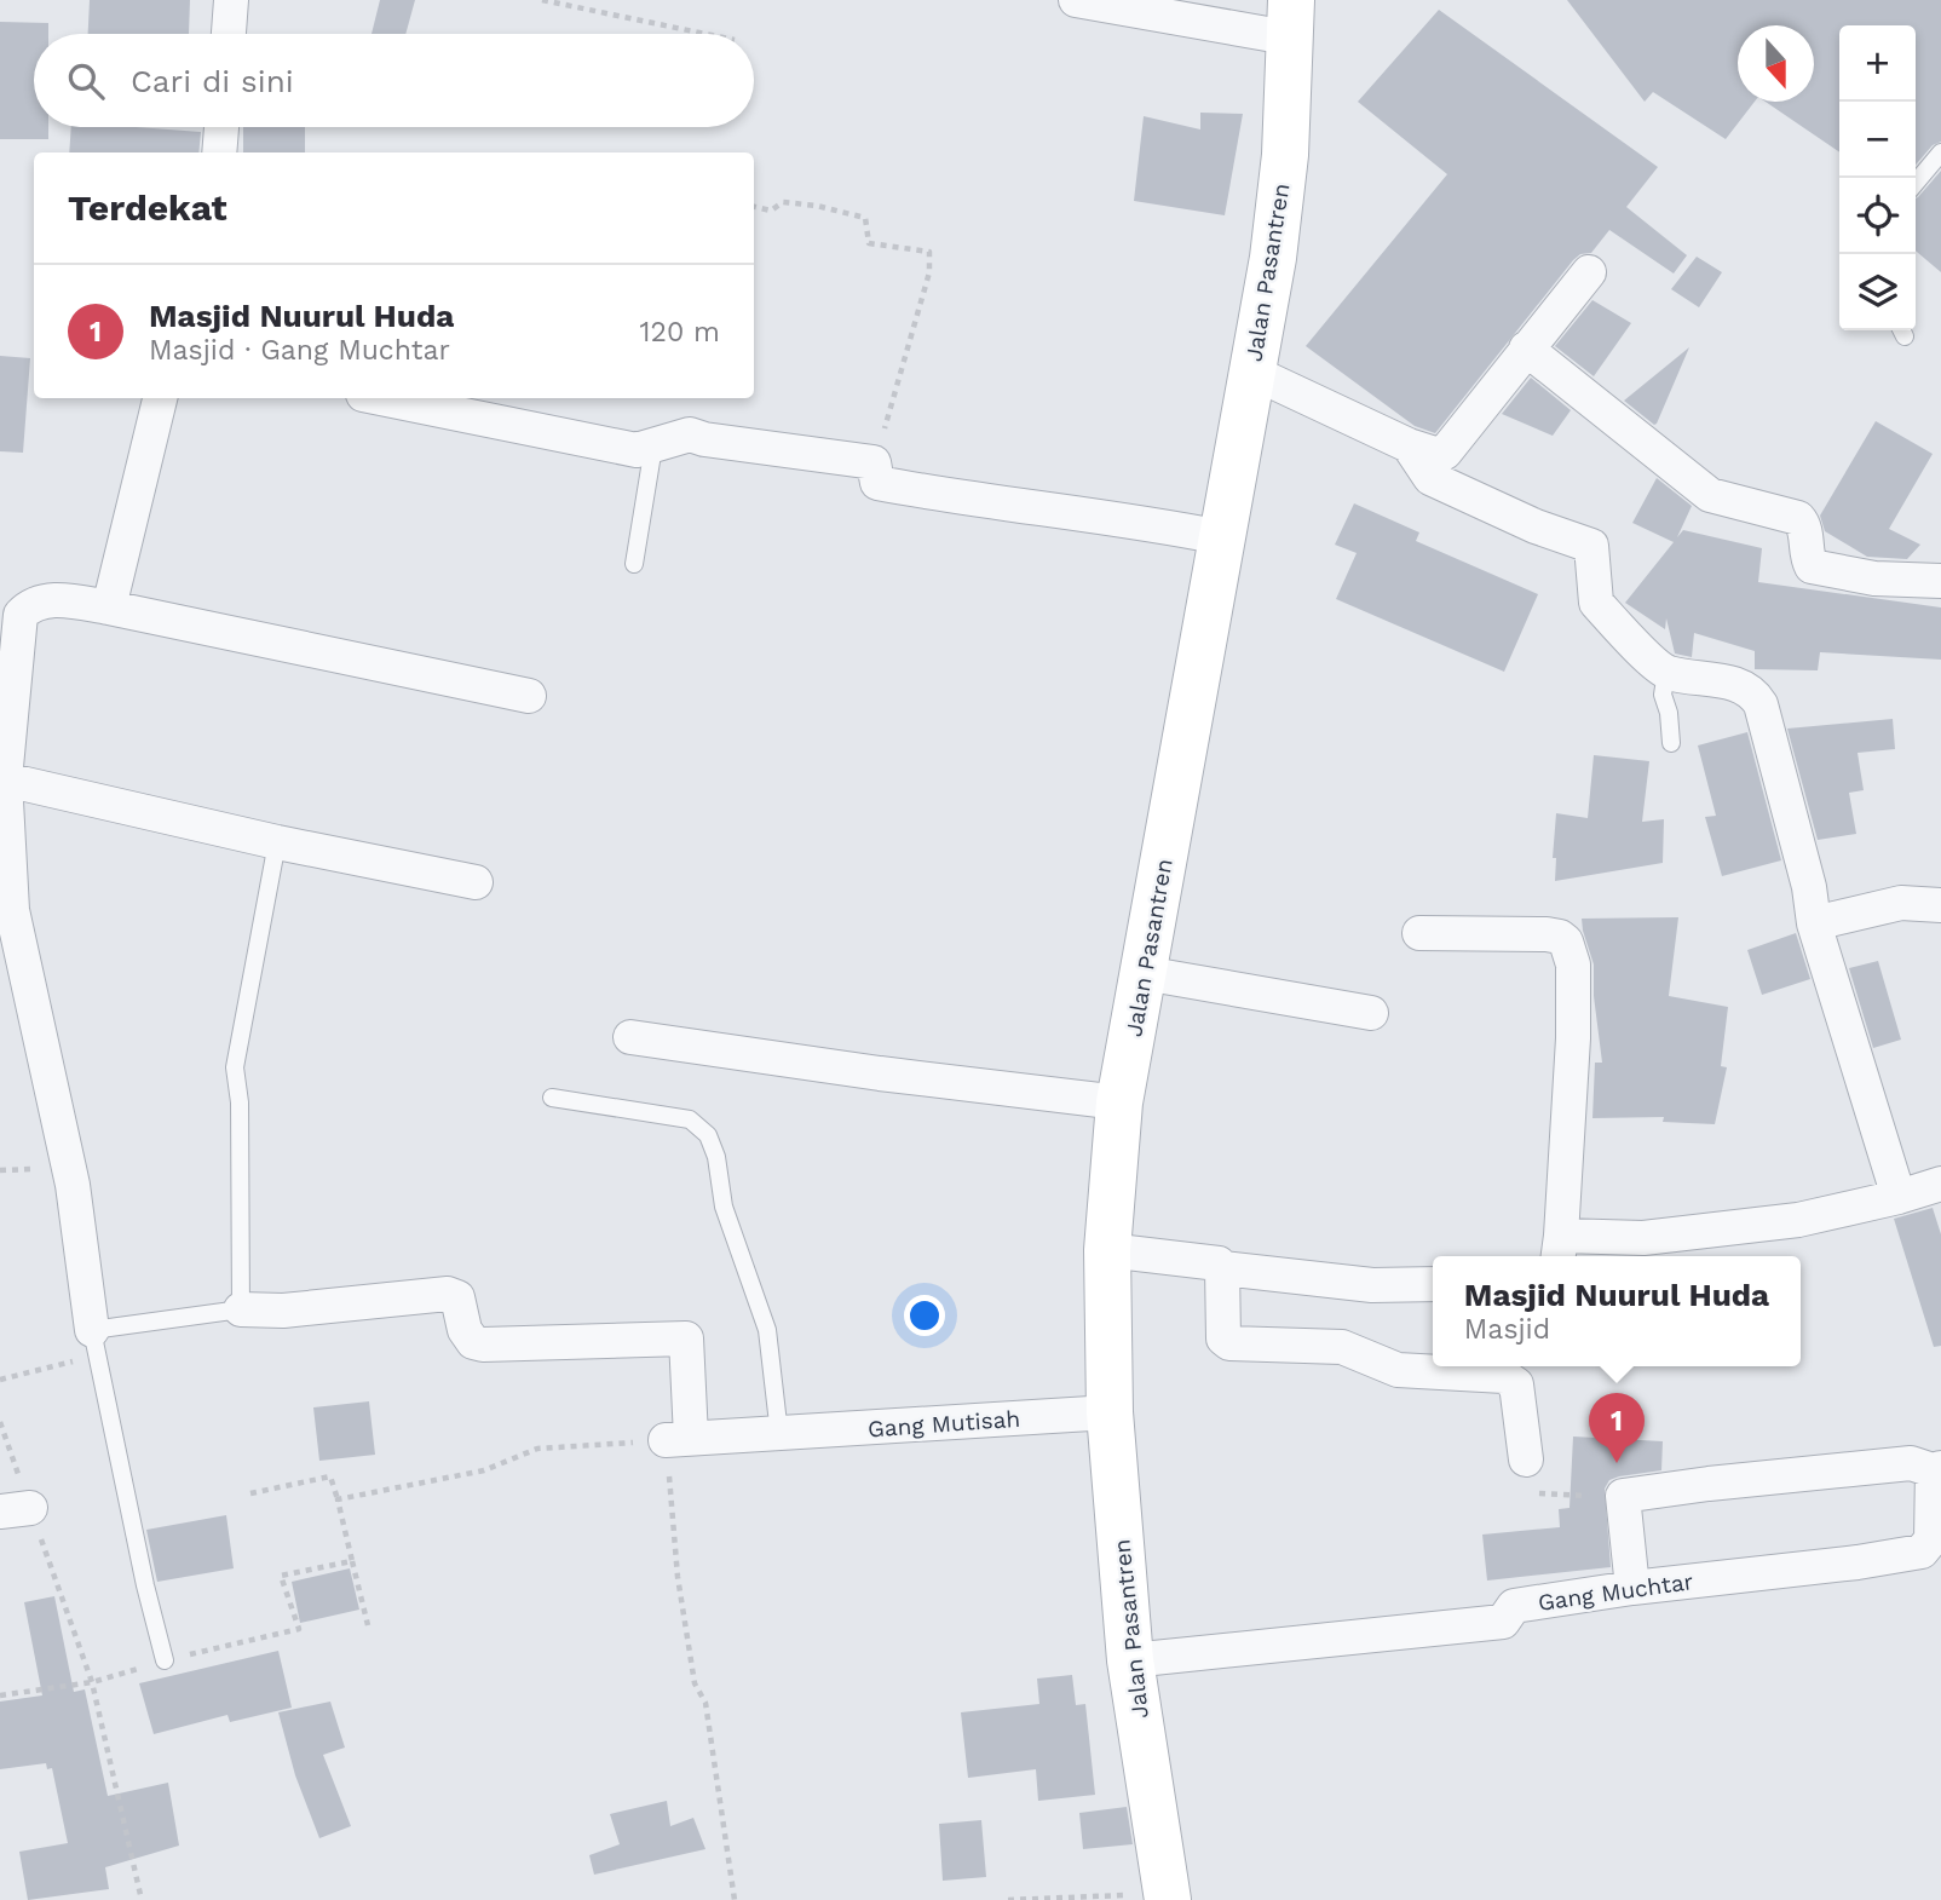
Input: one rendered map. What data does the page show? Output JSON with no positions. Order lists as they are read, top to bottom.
{
  "streets": {
    "main road": ["Jalan Pasantren"],
    "street": ["Gang Mutisah", "Gang Muchtar"]
  },
  "crossings": [
    ["Jalan Pasantren", "Gang Mutisah"],
    ["Jalan Pasantren", "Gang Muchtar"]
  ],
  "north": "bottom",
  "page": {
    "map_buttons": ["+", "−"],
    "search": "Cari di sini",
    "heading": "Terdekat",
    "list": [
      {
        "mark": "1",
        "name": "Masjid Nuurul Huda",
        "note": "Masjid · Gang Muchtar",
        "value": "120 m"
      }
    ],
    "popup": ["Masjid Nuurul Huda", "Masjid"],
    "pins": "1"
  }
}
